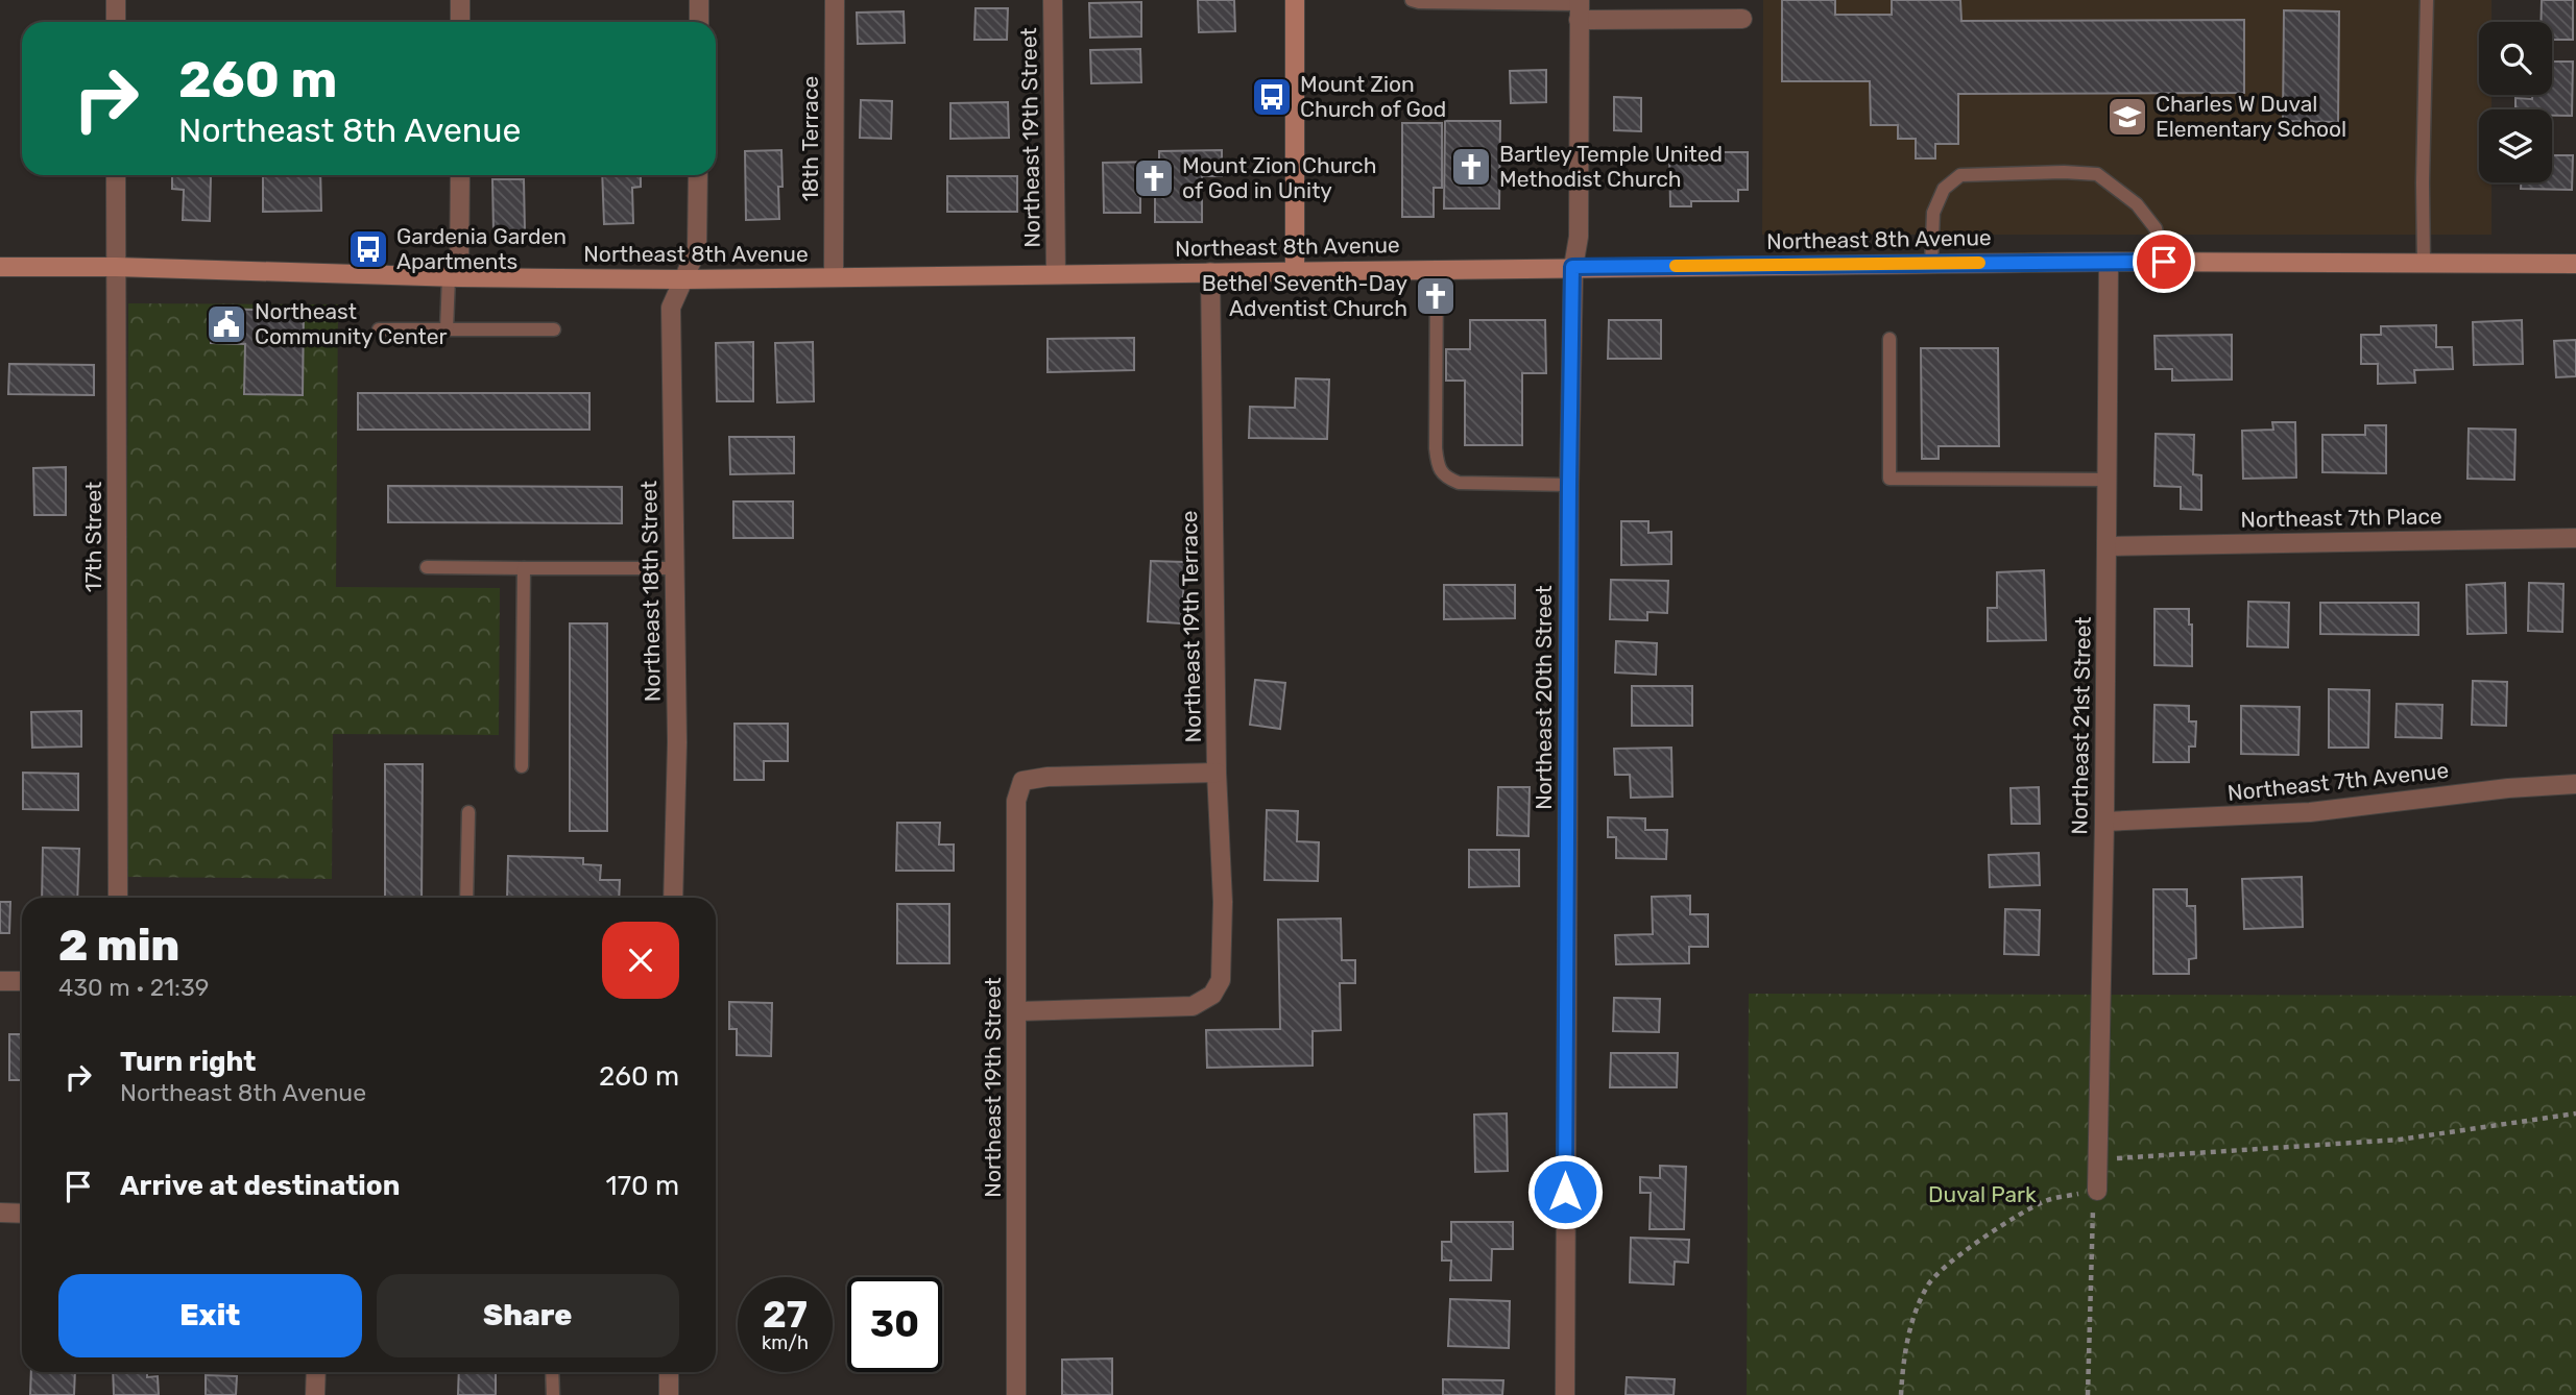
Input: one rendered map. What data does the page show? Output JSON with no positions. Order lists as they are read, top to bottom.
{
  "streets": {
    "street": [
      "Northeast 19th Street",
      "18th Terrace",
      "Northeast 8th Avenue",
      "Northeast 7th Place",
      "17th Street",
      "Northeast 18th Street",
      "Northeast 19th Terrace",
      "Northeast 20th Street",
      "Northeast 21st Street",
      "Northeast 7th Avenue"
    ]
  },
  "crossings": [
    ["Northeast 19th Street", "Northeast 8th Avenue"],
    ["Northeast 19th Street", "Northeast 19th Terrace"],
    ["18th Terrace", "Northeast 8th Avenue"],
    ["Northeast 8th Avenue", "17th Street"],
    ["Northeast 8th Avenue", "Northeast 18th Street"],
    ["Northeast 8th Avenue", "Northeast 19th Terrace"],
    ["Northeast 8th Avenue", "Northeast 20th Street"],
    ["Northeast 8th Avenue", "Northeast 21st Street"],
    ["Northeast 7th Place", "Northeast 21st Street"],
    ["Northeast 21st Street", "Northeast 7th Avenue"]
  ],
  "parks": ["Duval Park"],
  "places": {
    "bus stop": ["Mount Zion Church of God", "Gardenia Garden Apartments"],
    "school or university": ["Charles W Duval Elementary School"],
    "church": ["Bartley Temple United Methodist Church", "Mount Zion Church of God in Unity", "Bethel Seventh-Day Adventist Church"],
    "public building": ["Northeast Community Center"]
  },
  "page": {
    "turn": ["260 m", "Northeast 8th Avenue"],
    "heading": ["2 min", "430 m · 21:39"],
    "list": [
      {
        "name": "Turn right",
        "note": "Northeast 8th Avenue",
        "value": "260 m"
      },
      {
        "name": "Arrive at destination",
        "value": "170 m"
      }
    ],
    "buttons": ["Exit", "Share"],
    "speed": "27 km/h",
    "limit": "30"
  }
}
